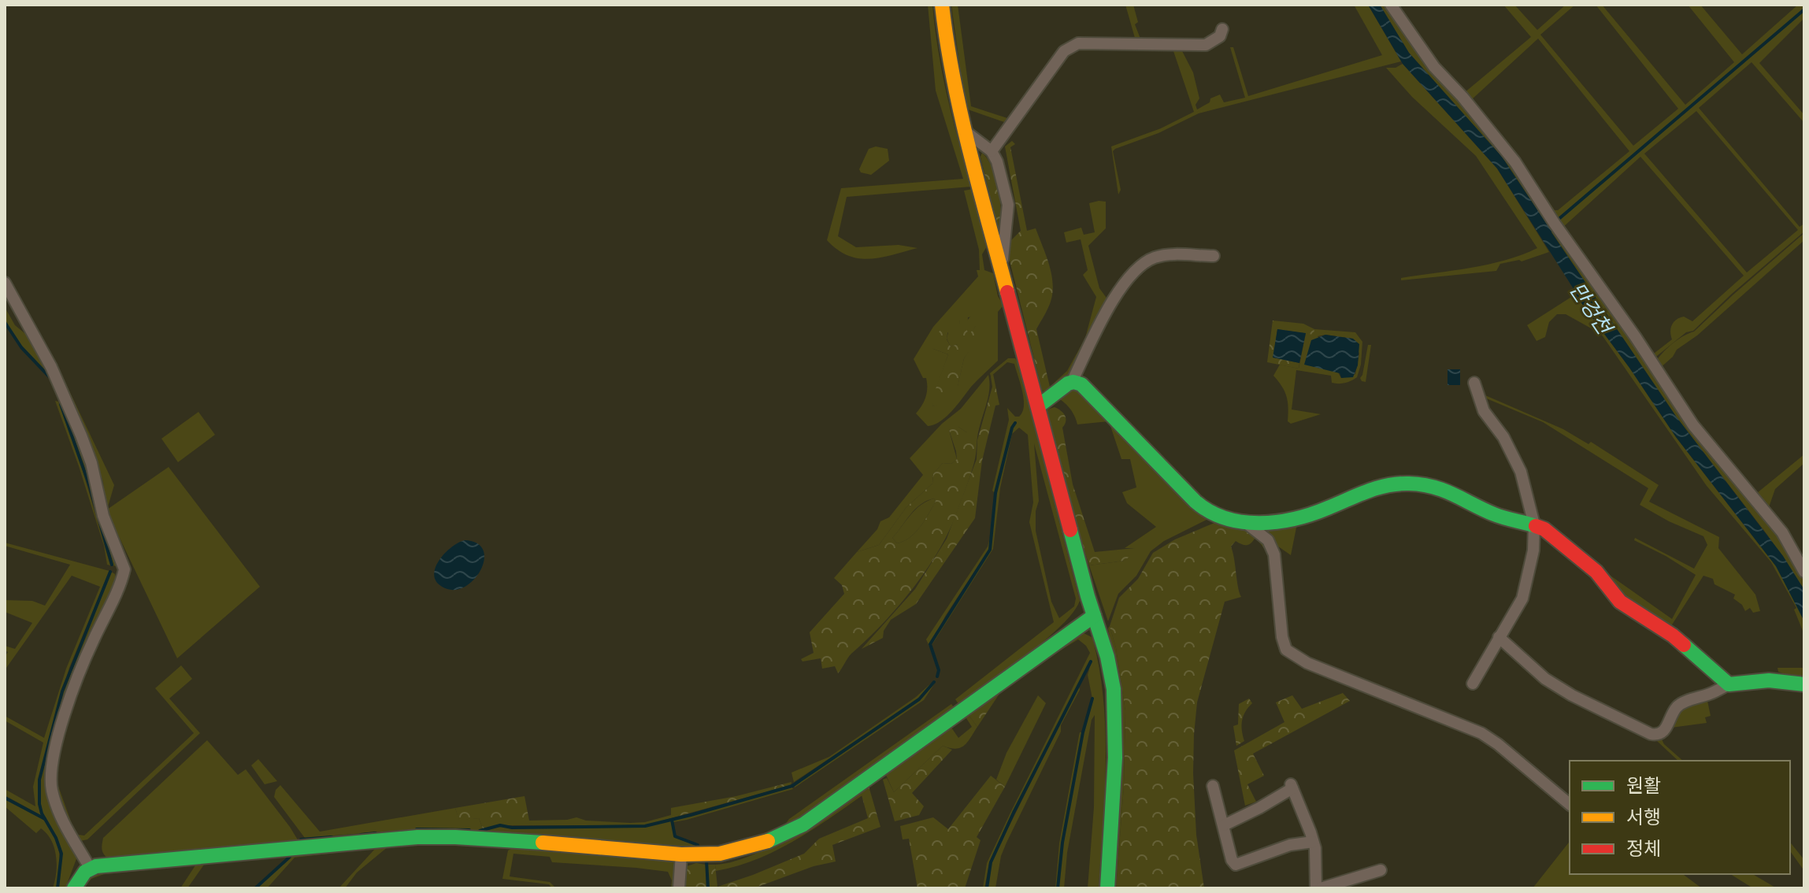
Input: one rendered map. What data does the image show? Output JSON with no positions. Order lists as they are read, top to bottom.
{
  "water": ["만겅천"],
  "legend": ["원활", "서행", "정체"]
}
